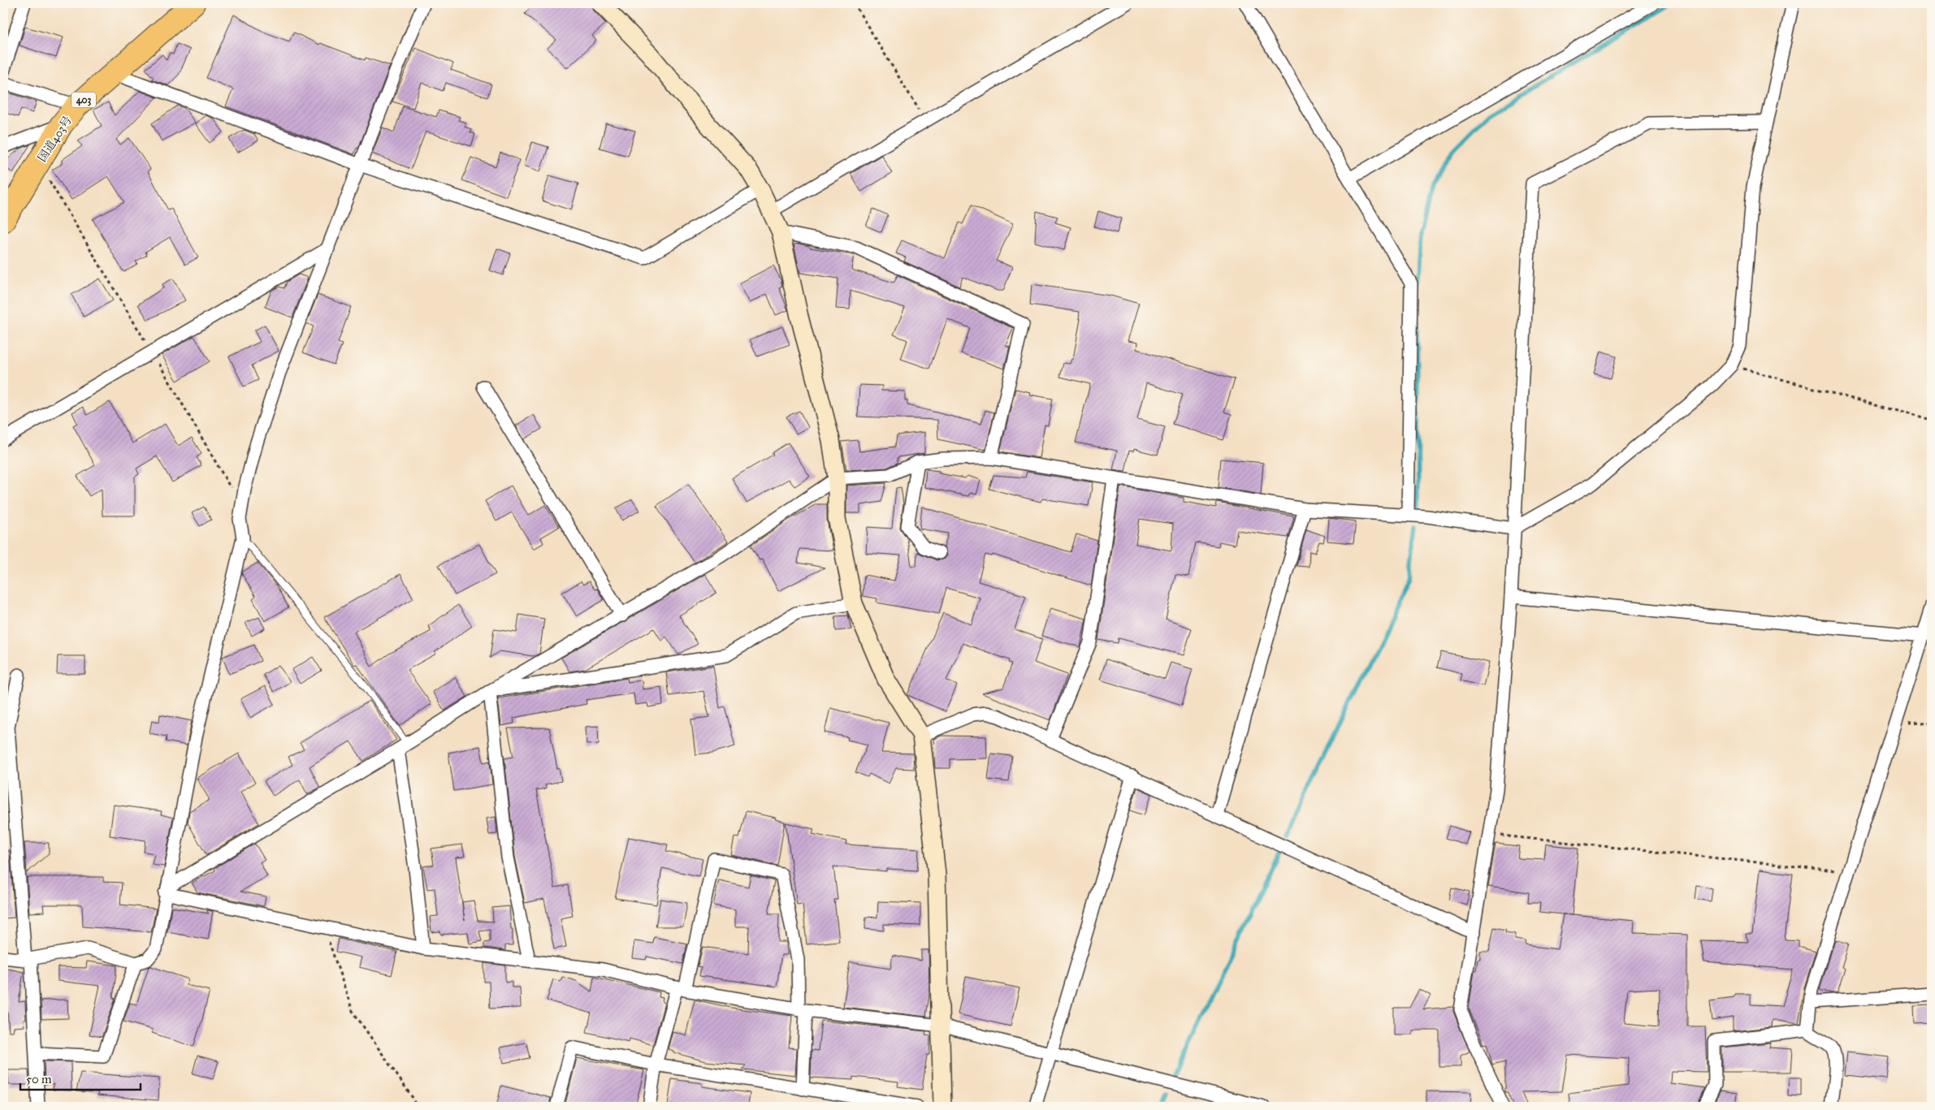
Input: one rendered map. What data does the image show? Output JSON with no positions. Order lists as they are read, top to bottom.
{
  "streets": {
    "highway": ["403", "国道403号"]
  },
  "scale_bar": "50 m"
}
